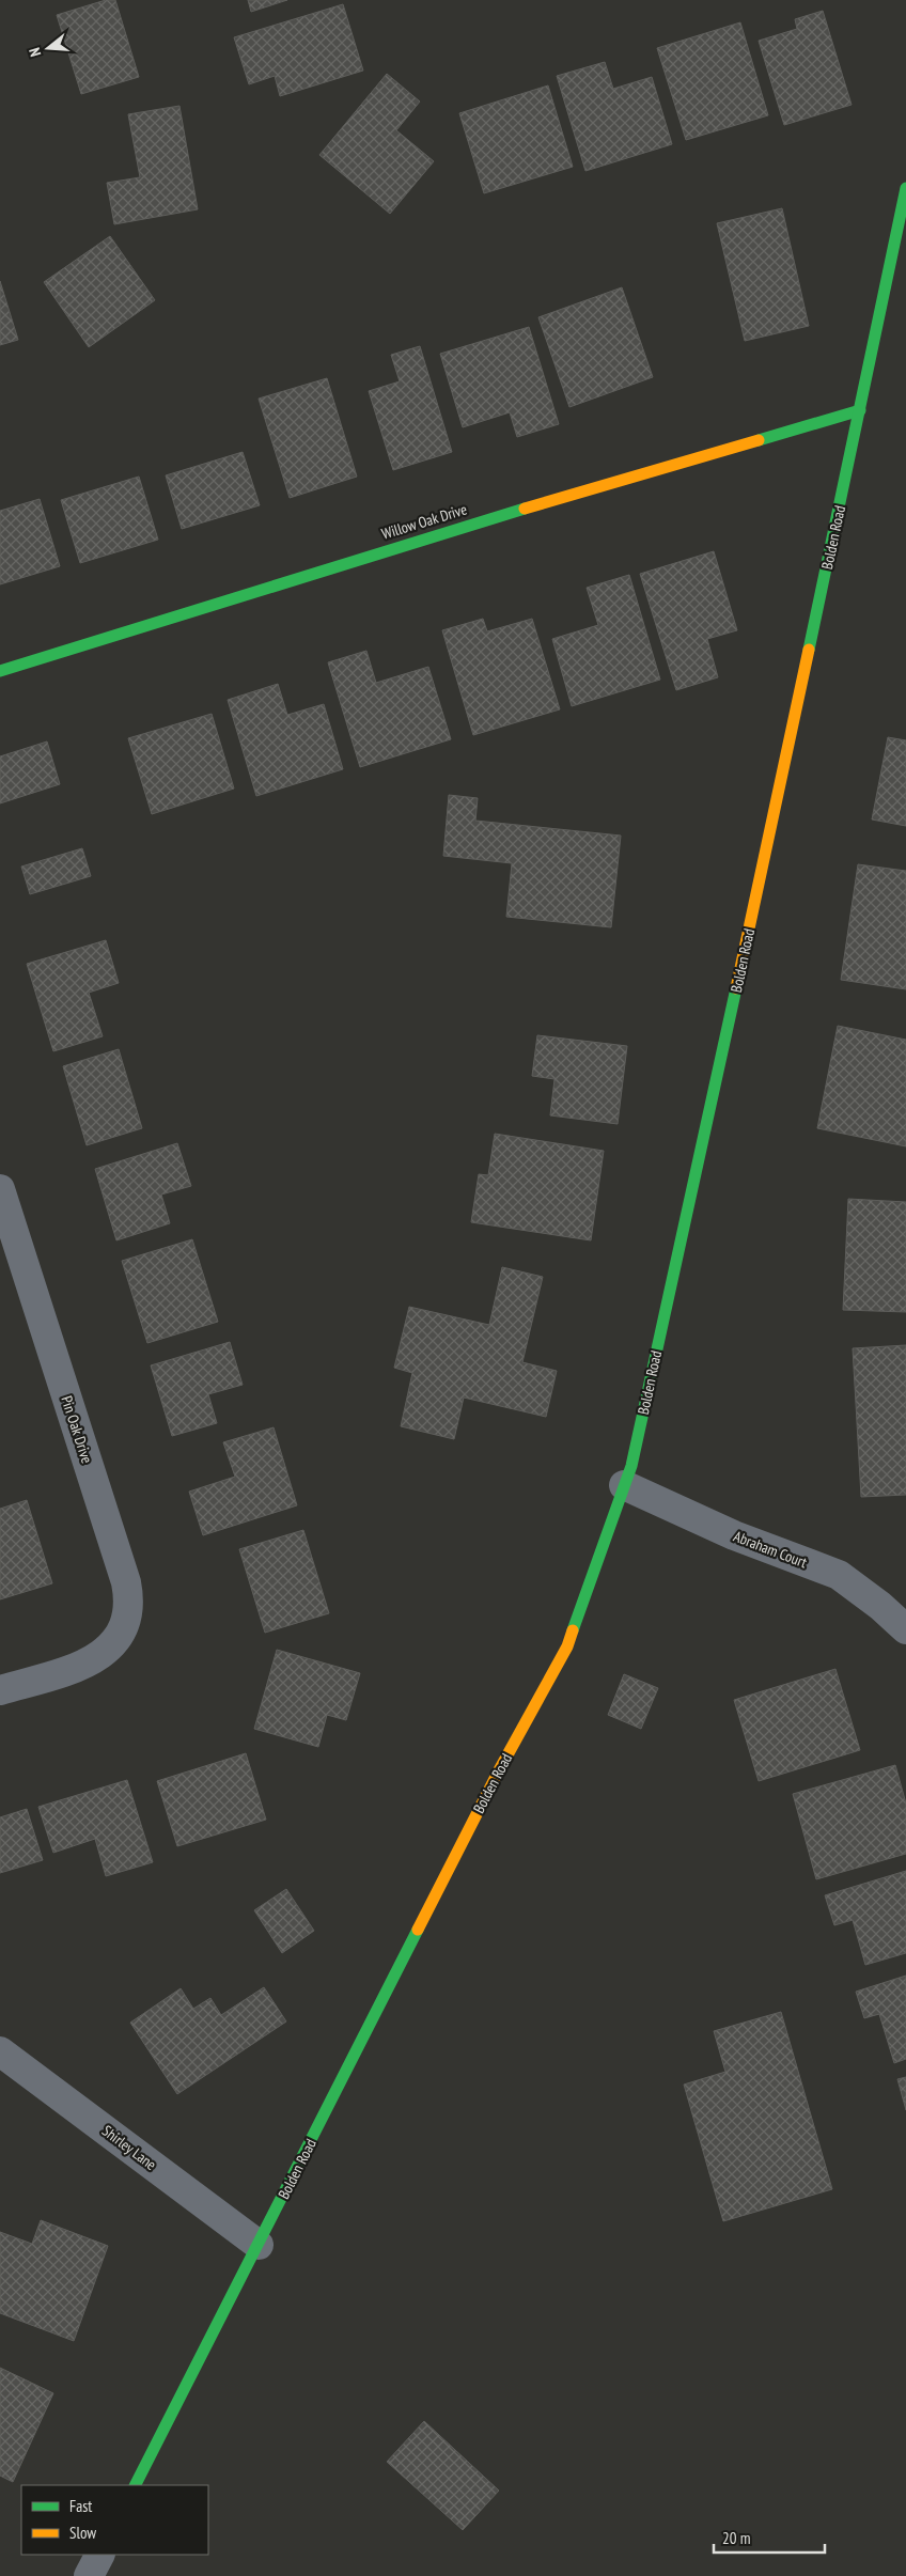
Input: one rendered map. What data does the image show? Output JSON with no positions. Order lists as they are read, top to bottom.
{
  "streets": {
    "street": [
      "Willow Oak Drive",
      "Bolden Road",
      "Pin Oak Drive",
      "Abraham Court",
      "Shirley Lane"
    ]
  },
  "crossings": [
    ["Willow Oak Drive", "Bolden Road"],
    ["Bolden Road", "Abraham Court"],
    ["Bolden Road", "Shirley Lane"]
  ],
  "legend": ["Fast", "Slow"],
  "scale_bar": "20 m",
  "north": "left"
}
